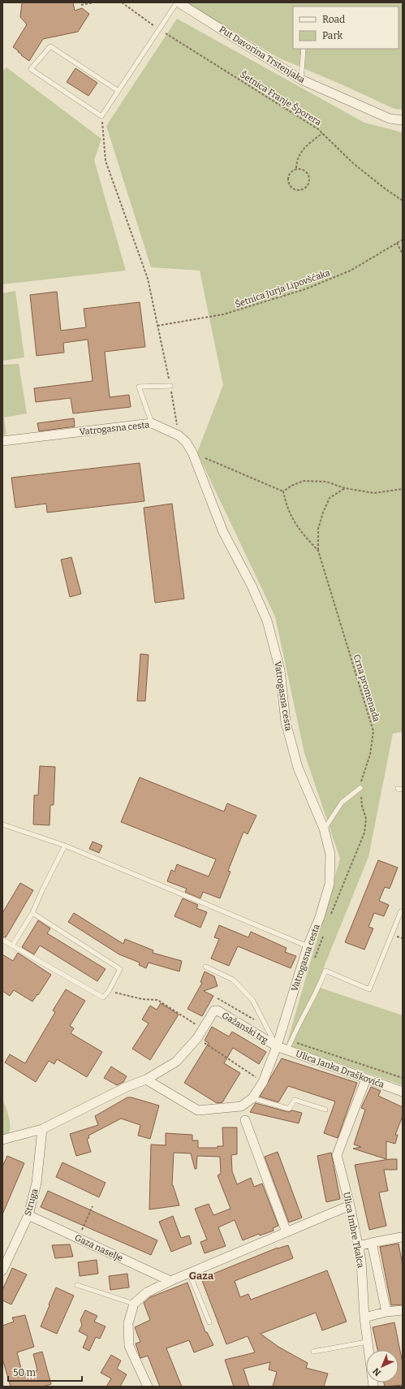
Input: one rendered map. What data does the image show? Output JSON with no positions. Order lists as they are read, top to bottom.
{
  "streets": {
    "street": [
      "Put Davorina Trstenjaka",
      "Vatrogasna cesta",
      "Gažanski trg",
      "Ulica Janka Draškovića",
      "Struga",
      "Ulica Imbre Tkalca",
      "Gaza naselje"
    ],
    "path": ["Šetnica Franje Šporera", "Šetnica Jurja Lipovšćaka", "Crna promenada"]
  },
  "crossings": [
    ["Vatrogasna cesta", "Gažanski trg"],
    ["Vatrogasna cesta", "Ulica Janka Draškovića"],
    ["Gažanski trg", "Ulica Janka Draškovića"],
    ["Ulica Janka Draškovića", "Ulica Imbre Tkalca"],
    ["Struga", "Gaza naselje"]
  ],
  "districts": ["Gaza"],
  "legend": ["Road", "Park"],
  "scale_bar": "50 m",
  "north": "bottom left"
}
